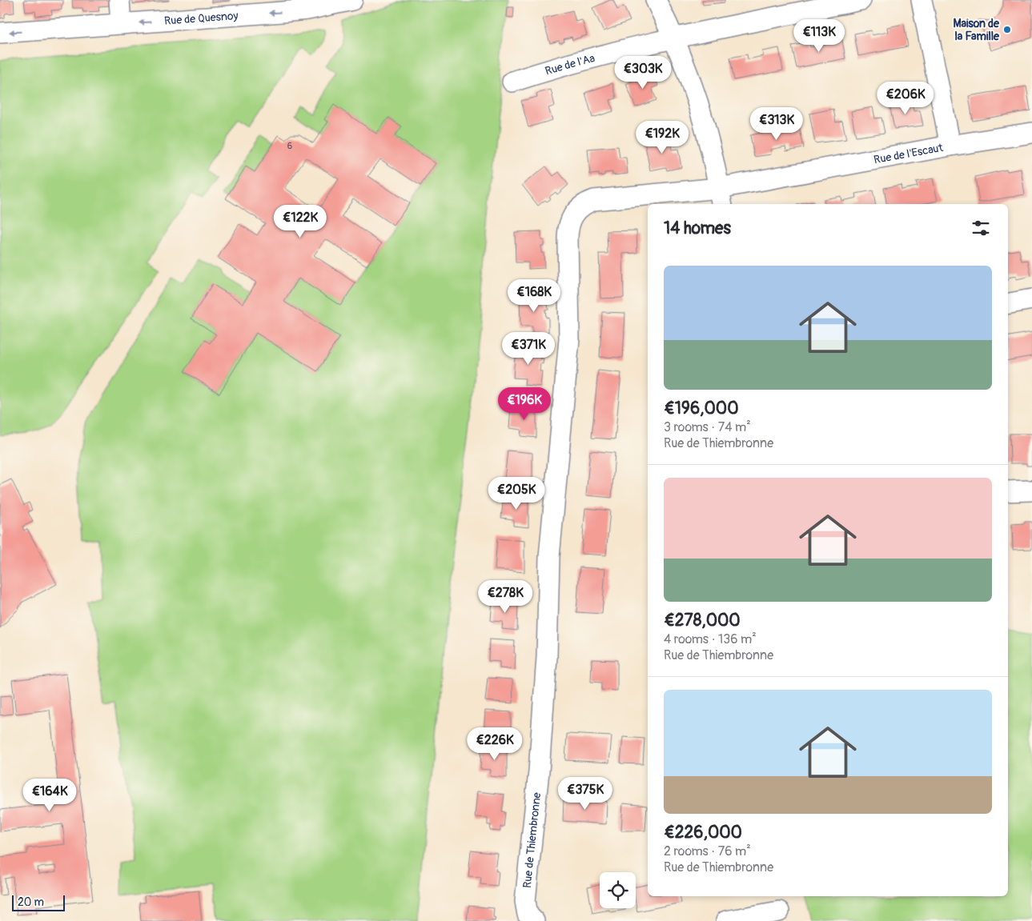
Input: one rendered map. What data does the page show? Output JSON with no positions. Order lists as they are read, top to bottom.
{
  "streets": {
    "street": [
      "Rue de Quesnoy",
      "Rue de l'Aa",
      "Rue de l'Escaut",
      "Rue de Thiembronne"
    ]
  },
  "crossings": [
    ["Rue de l'Escaut", "Rue de Thiembronne"]
  ],
  "one_way": ["Rue de Quesnoy"],
  "places": ["Maison de la Famille"],
  "house_numbers": ["6"],
  "scale_bar": "20 m",
  "page": {
    "price": [
      "€113K",
      "€303K",
      "€206K",
      "€313K",
      "€192K",
      "€122K",
      "€168K",
      "€371K",
      "€196K",
      "€205K",
      "€278K",
      "€226K",
      "€375K",
      "€164K"
    ],
    "heading": "14 homes",
    "list": [
      {
        "name": "€196,000",
        "note": "3 rooms · 74 m² · Rue de Thiembronne"
      },
      {
        "name": "€278,000",
        "note": "4 rooms · 136 m² · Rue de Thiembronne"
      },
      {
        "name": "€226,000",
        "note": "2 rooms · 76 m² · Rue de Thiembronne"
      }
    ],
    "scale": "20 m"
  }
}
